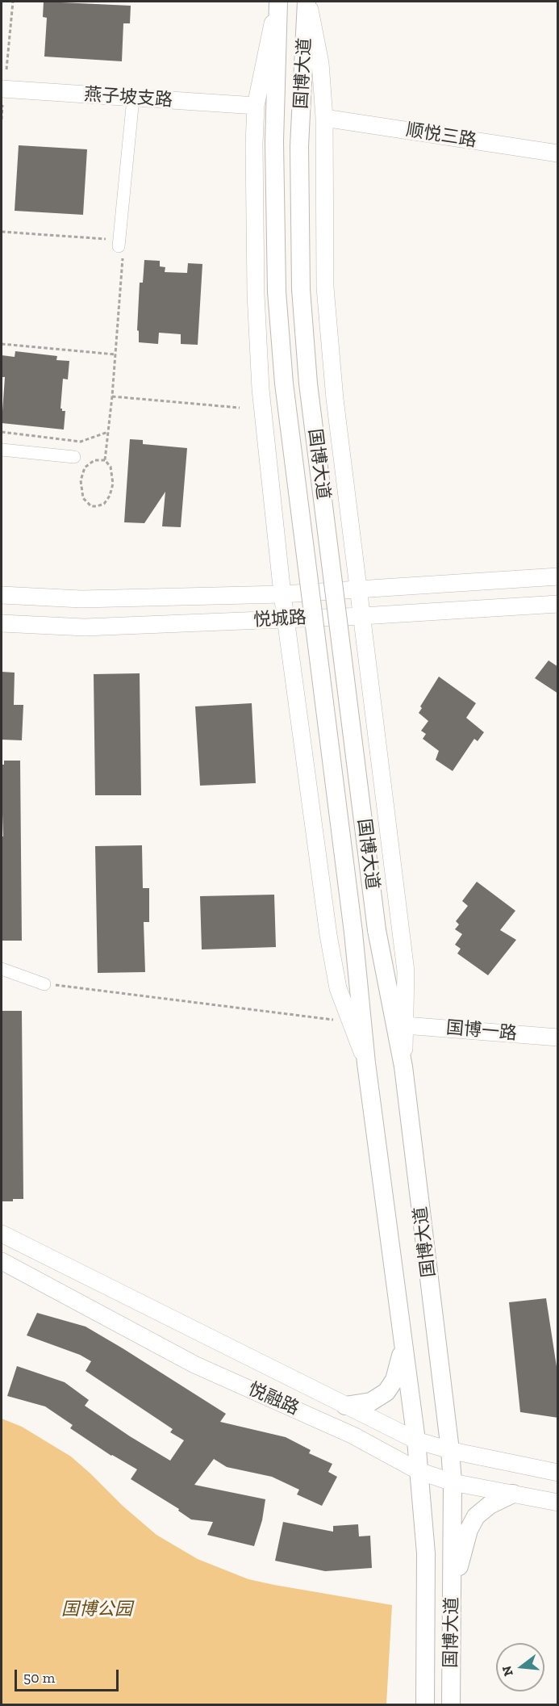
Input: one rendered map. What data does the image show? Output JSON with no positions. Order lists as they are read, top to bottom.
{
  "streets": {
    "main road": ["国博大道"],
    "street": [
      "燕子坡支路",
      "顺悦三路",
      "悦城路",
      "国博一路",
      "悦融路"
    ]
  },
  "crossings": [
    ["国博大道", "悦融路"]
  ],
  "parks": ["国博公园"],
  "scale_bar": "50 m",
  "north": "left"
}
